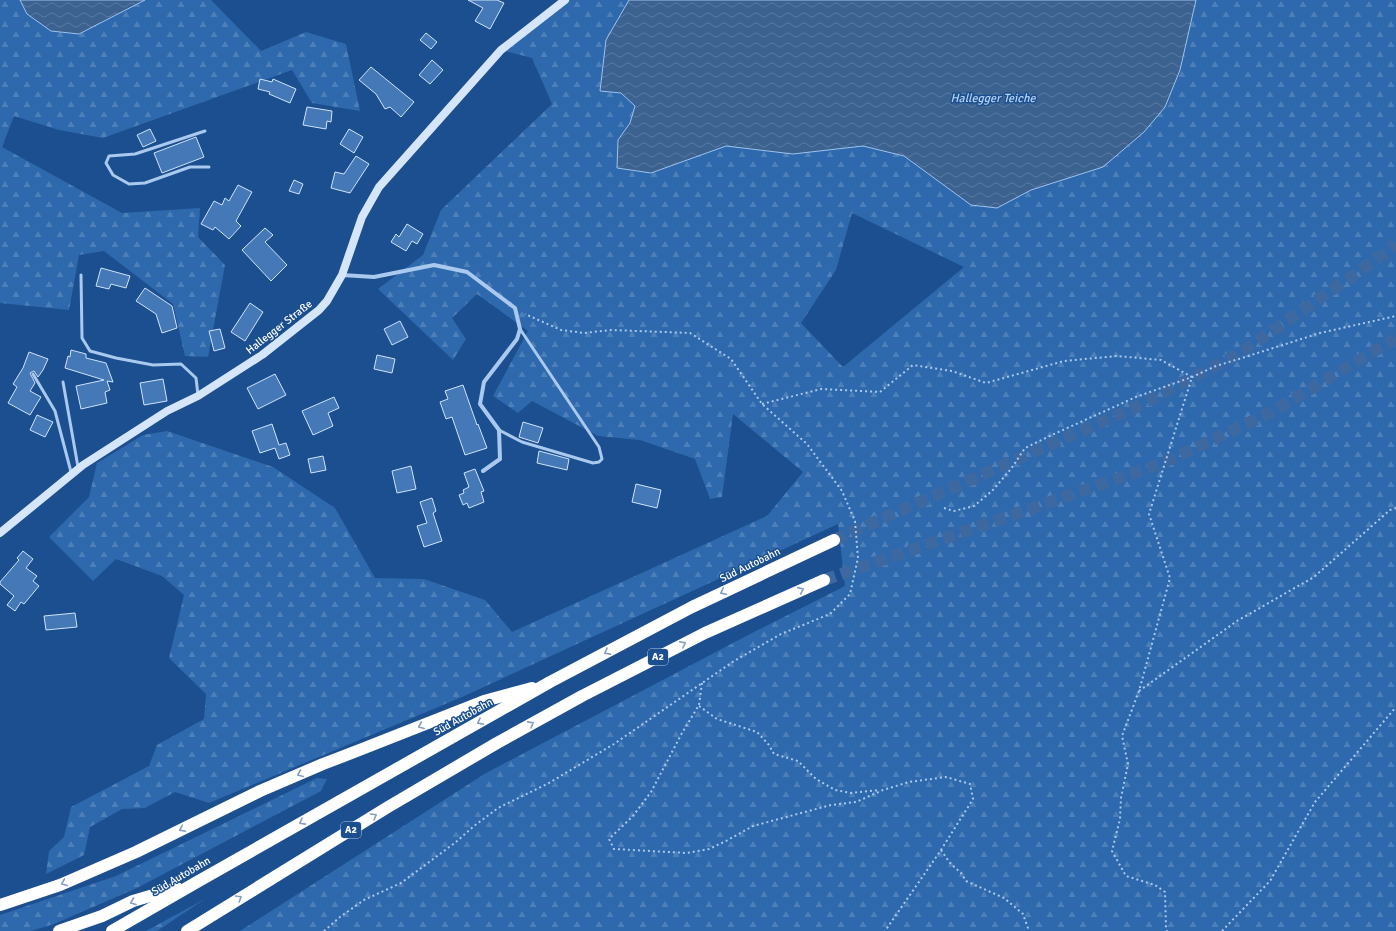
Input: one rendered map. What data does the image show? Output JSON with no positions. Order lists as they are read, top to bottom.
{
  "streets": {
    "highway": ["Süd Autobahn", "A2"],
    "main road": ["Hallegger Straße"]
  },
  "water": ["Hallegger Teiche"]
}
